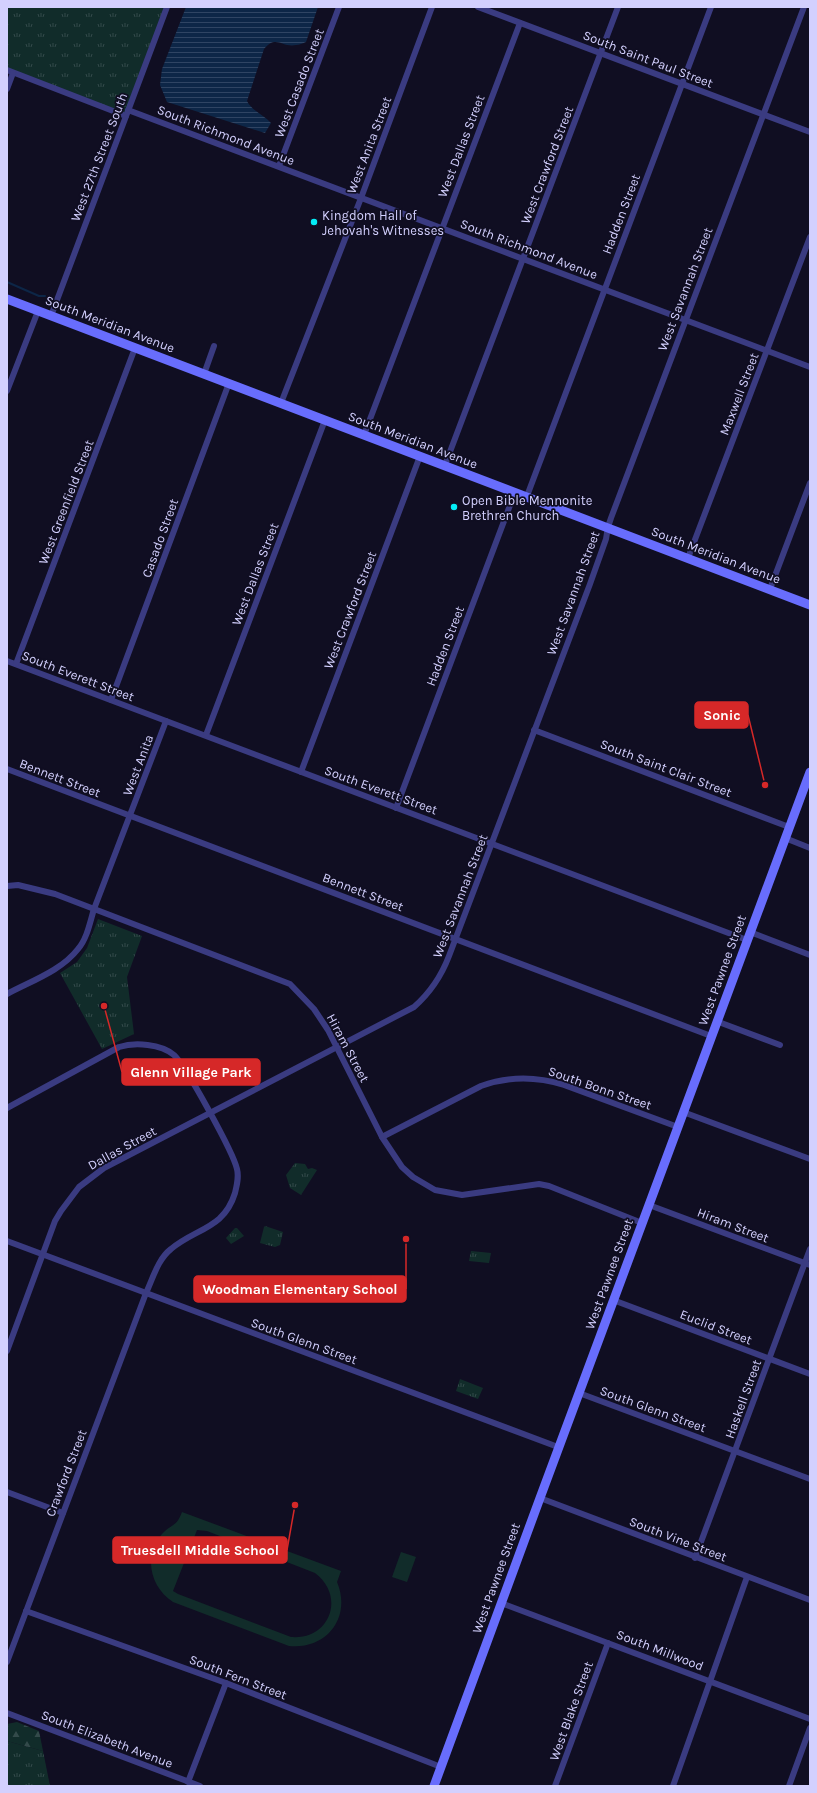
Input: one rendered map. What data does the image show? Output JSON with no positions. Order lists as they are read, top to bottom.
{
  "streets": {
    "main road": ["South Meridian Avenue", "West Pawnee Street"],
    "street": [
      "South Saint Paul Street",
      "West Casado Street",
      "South Richmond Avenue",
      "West Anita Street",
      "West Dallas Street",
      "West 27th Street South",
      "West Crawford Street",
      "Hadden Street",
      "West Savannah Street",
      "Maxwell Street",
      "West Greenfield Street",
      "Casado Street",
      "South Everett Street",
      "West Anita",
      "South Saint Clair Street",
      "Bennett Street",
      "Hiram Street",
      "South Bonn Street",
      "Dallas Street",
      "Euclid Street",
      "South Glenn Street",
      "Haskell Street",
      "Crawford Street",
      "South Vine Street",
      "South Millwood",
      "South Fern Street",
      "West Blake Street",
      "South Elizabeth Avenue"
    ]
  },
  "crossings": [
    ["South Saint Paul Street", "West Dallas Street"],
    ["South Saint Paul Street", "West Crawford Street"],
    ["South Saint Paul Street", "Hadden Street"],
    ["South Saint Paul Street", "West Savannah Street"],
    ["West Casado Street", "South Richmond Avenue"],
    ["South Richmond Avenue", "West Anita Street"],
    ["South Richmond Avenue", "West Dallas Street"],
    ["South Richmond Avenue", "West 27th Street South"],
    ["South Richmond Avenue", "West Crawford Street"],
    ["South Richmond Avenue", "Hadden Street"],
    ["South Richmond Avenue", "West Savannah Street"],
    ["South Richmond Avenue", "Maxwell Street"],
    ["West Anita Street", "South Meridian Avenue"],
    ["West Dallas Street", "South Meridian Avenue"],
    ["West Dallas Street", "South Everett Street"],
    ["West 27th Street South", "South Meridian Avenue"],
    ["West Crawford Street", "South Meridian Avenue"],
    ["West Crawford Street", "South Everett Street"],
    ["Hadden Street", "South Meridian Avenue"],
    ["Hadden Street", "South Everett Street"],
    ["West Savannah Street", "South Meridian Avenue"],
    ["West Savannah Street", "South Everett Street"],
    ["West Savannah Street", "South Saint Clair Street"],
    ["West Savannah Street", "Bennett Street"],
    ["West Savannah Street", "Hiram Street"],
    ["West Savannah Street", "Dallas Street"],
    ["South Meridian Avenue", "Maxwell Street"],
    ["South Meridian Avenue", "West Greenfield Street"],
    ["South Meridian Avenue", "Casado Street"],
    ["West Greenfield Street", "South Everett Street"],
    ["Casado Street", "South Everett Street"],
    ["South Everett Street", "West Anita"],
    ["South Everett Street", "West Pawnee Street"],
    ["West Anita", "Bennett Street"],
    ["South Saint Clair Street", "West Pawnee Street"],
    ["Bennett Street", "West Pawnee Street"],
    ["West Pawnee Street", "Hiram Street"],
    ["West Pawnee Street", "South Bonn Street"],
    ["West Pawnee Street", "Euclid Street"],
    ["West Pawnee Street", "South Glenn Street"],
    ["West Pawnee Street", "South Vine Street"],
    ["West Pawnee Street", "South Millwood"],
    ["West Pawnee Street", "South Fern Street"],
    ["Hiram Street", "South Bonn Street"],
    ["Hiram Street", "Dallas Street"],
    ["Hiram Street", "Haskell Street"],
    ["Dallas Street", "South Glenn Street"],
    ["Euclid Street", "Haskell Street"],
    ["South Glenn Street", "Haskell Street"],
    ["South Glenn Street", "Crawford Street"],
    ["Haskell Street", "South Vine Street"],
    ["Crawford Street", "South Fern Street"],
    ["South Millwood", "West Blake Street"]
  ],
  "places": [
    "Kingdom Hall of Jehovah's Witnesses",
    "Open Bible Mennonite Brethren Church",
    "Sonic",
    "Glenn Village Park",
    "Woodman Elementary School",
    "Truesdell Middle School"
  ]
}
